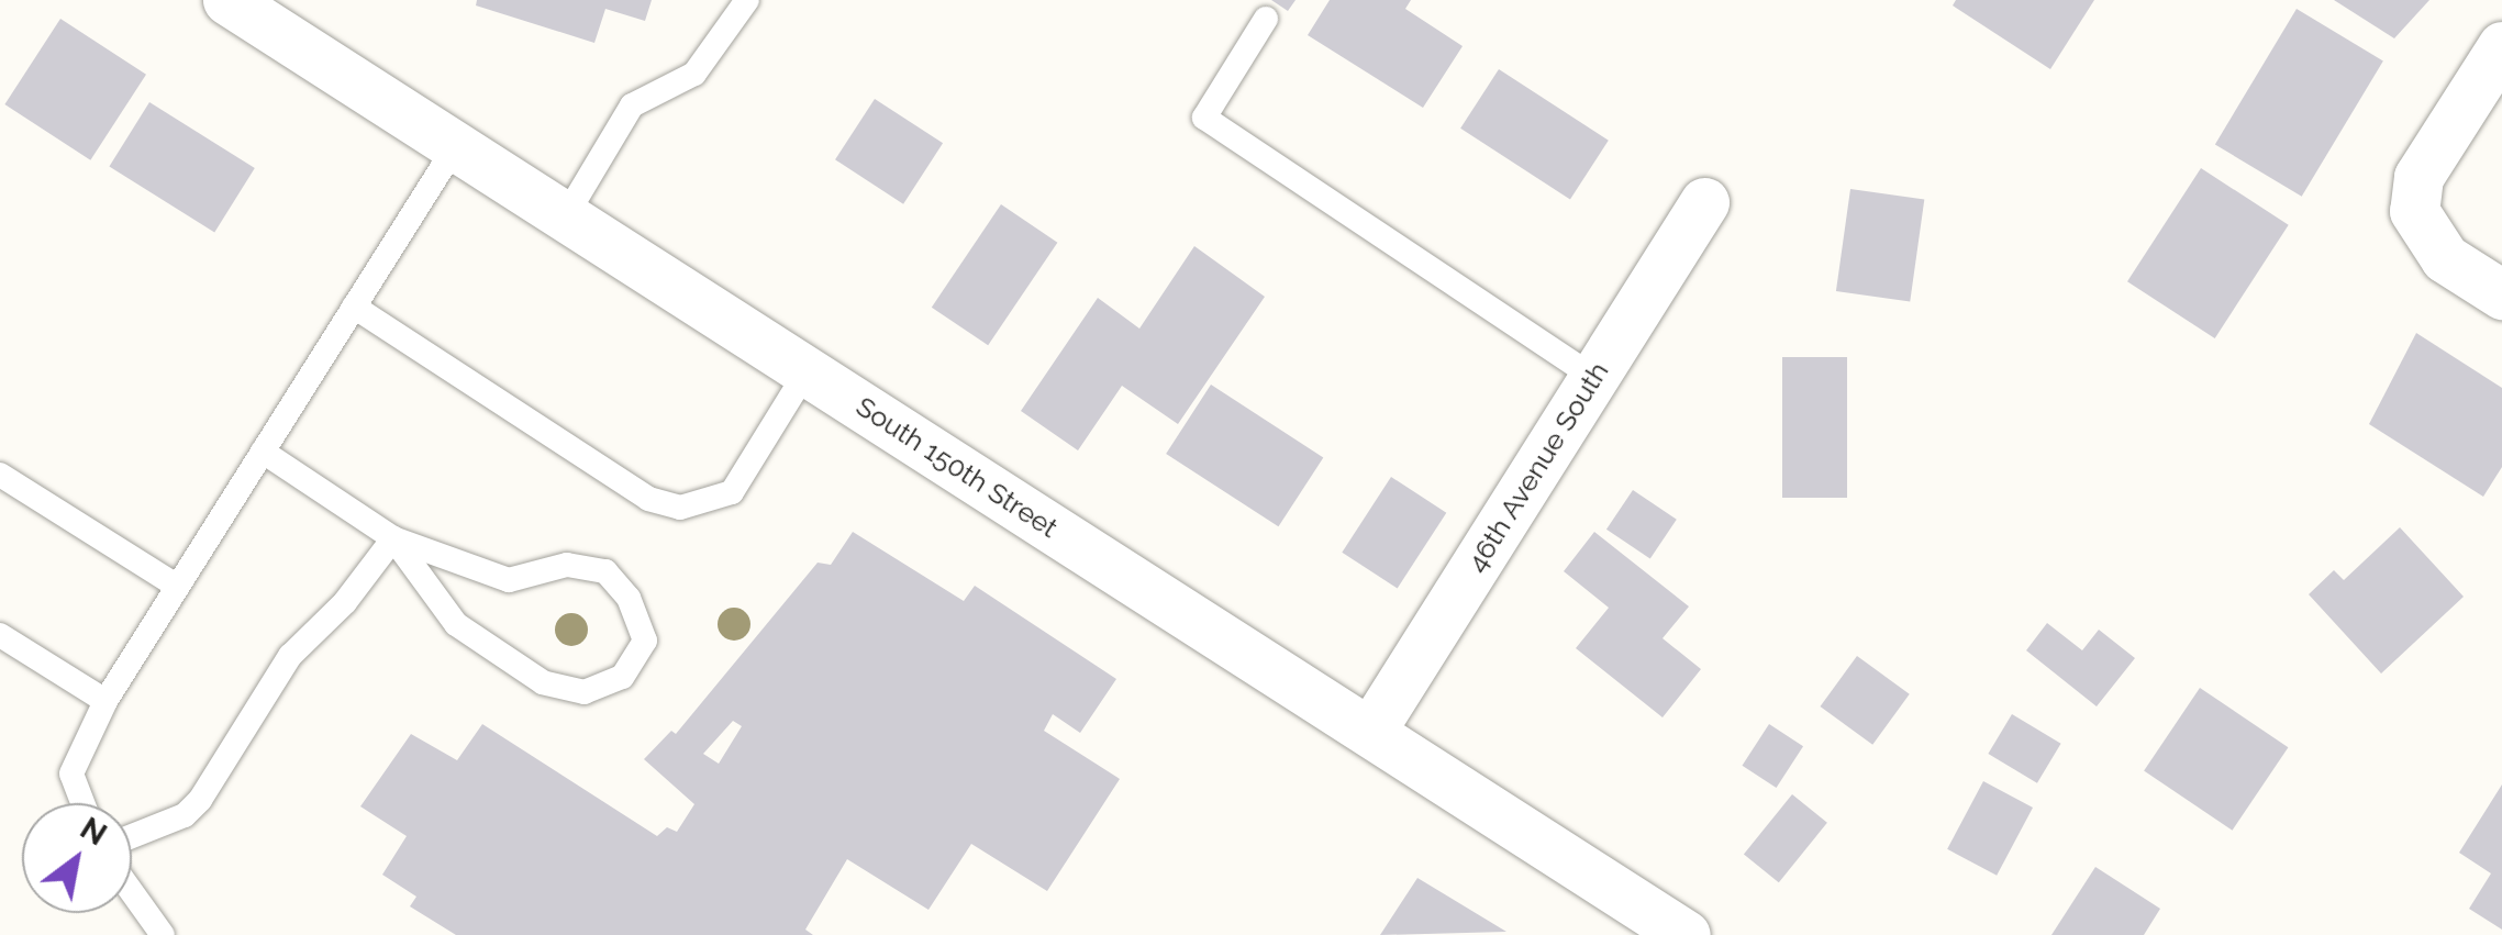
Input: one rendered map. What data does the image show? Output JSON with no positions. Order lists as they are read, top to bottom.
{
  "streets": {
    "street": ["South 150th Street", "46th Avenue South"]
  },
  "crossings": [
    ["South 150th Street", "46th Avenue South"]
  ],
  "north": "top right"
}
